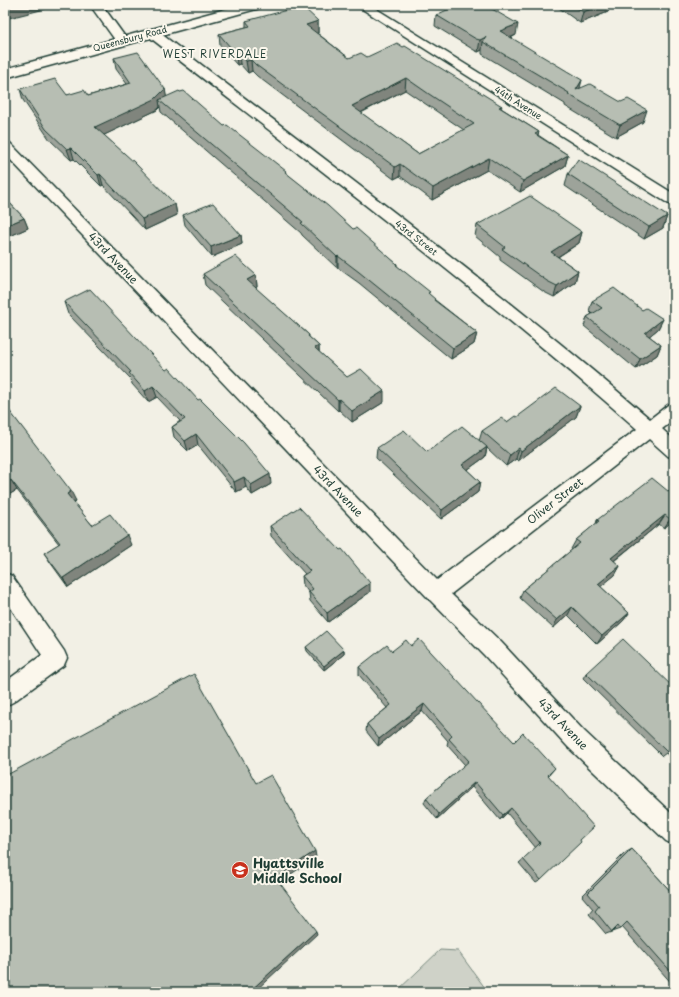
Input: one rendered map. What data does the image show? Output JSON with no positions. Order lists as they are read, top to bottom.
{
  "streets": {
    "street": [
      "Queensbury Road",
      "44th Avenue",
      "43rd Street",
      "43rd Avenue",
      "Oliver Street"
    ]
  },
  "crossings": [
    ["Queensbury Road", "43rd Street"],
    ["43rd Street", "Oliver Street"],
    ["43rd Avenue", "Oliver Street"]
  ],
  "districts": ["WEST RIVERDALE"],
  "places": {
    "school or university": ["Hyattsville Middle School"]
  }
}
